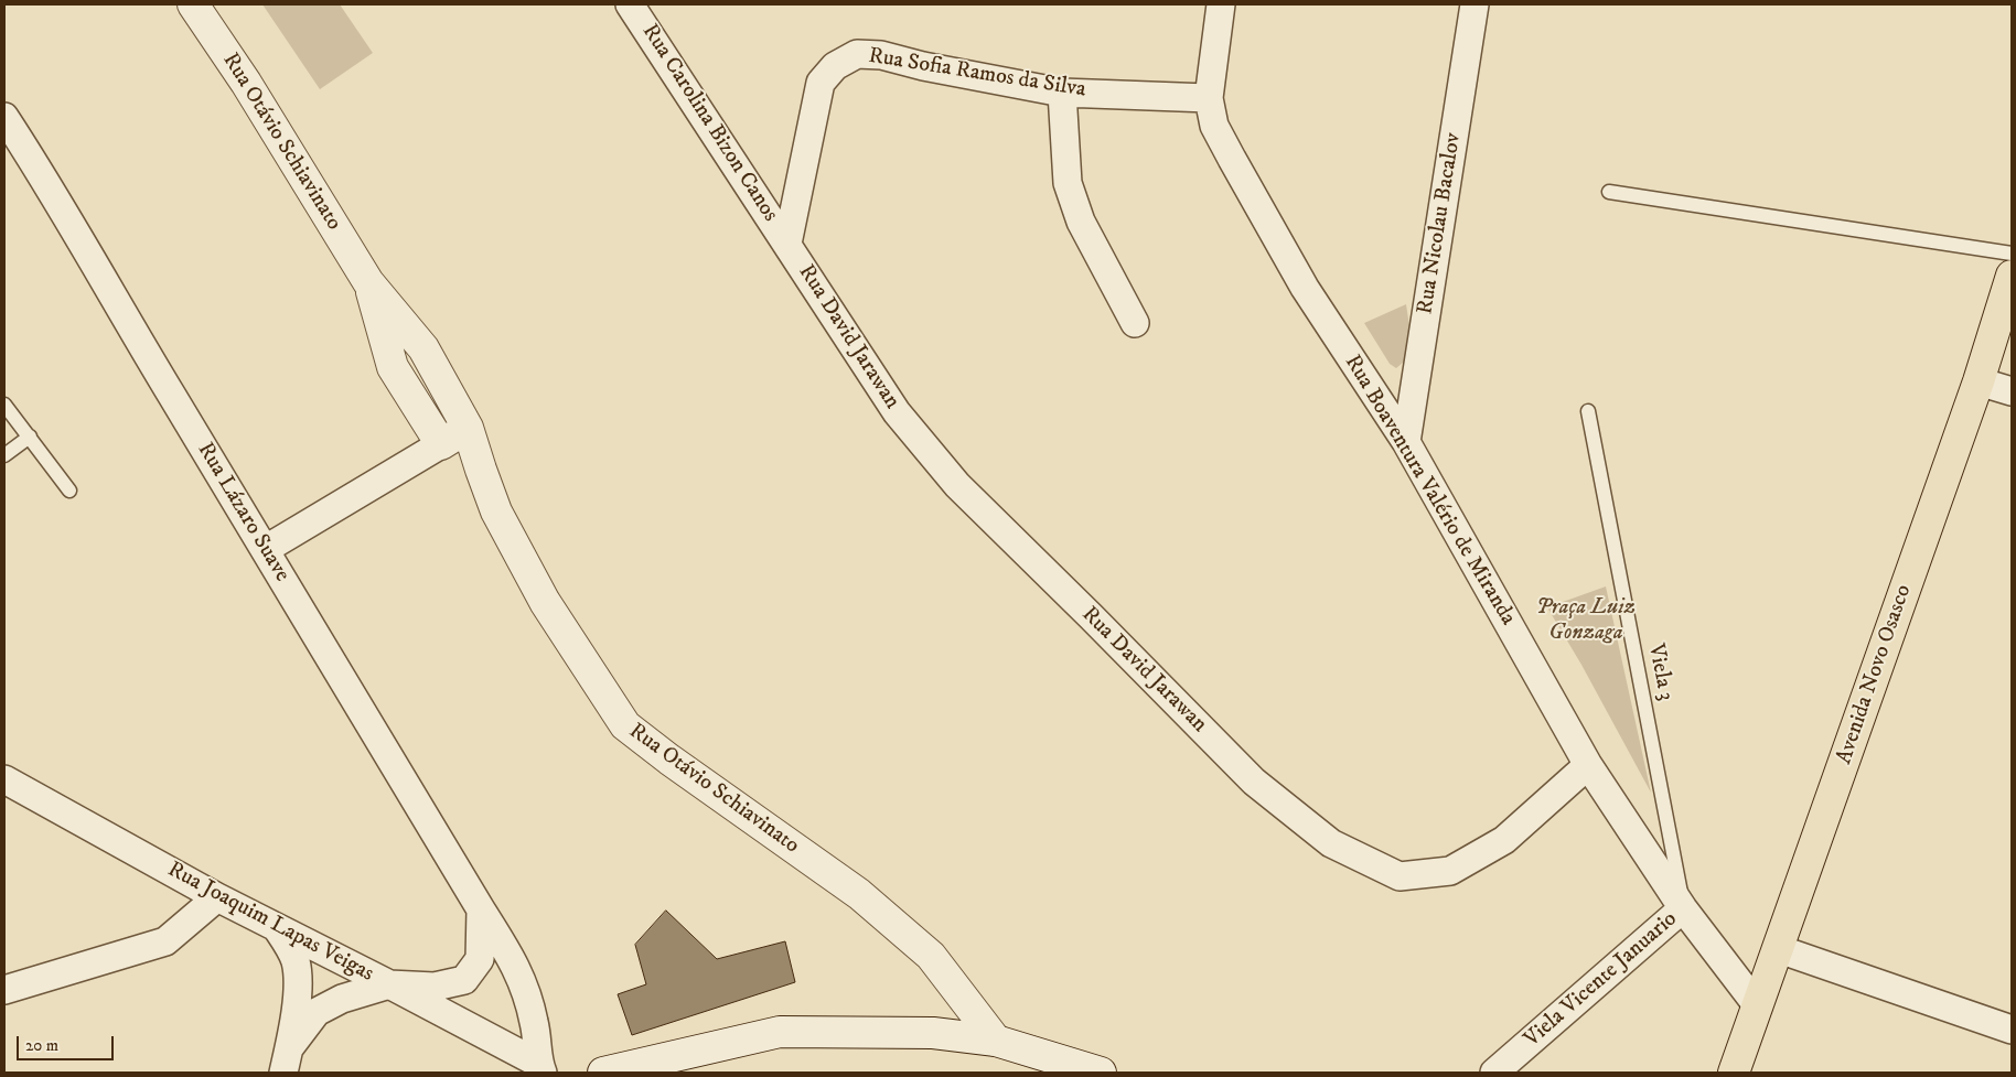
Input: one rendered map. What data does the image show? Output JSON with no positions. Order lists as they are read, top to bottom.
{
  "streets": {
    "main road": ["Avenida Novo Osasco"],
    "street": [
      "Rua Sofia Ramos da Silva",
      "Rua Carolina Bizon Canos",
      "Rua Otávio Schiavinato",
      "Rua Nicolau Bacalov",
      "Rua David Jarawan",
      "Rua Boaventura Valério de Miranda",
      "Rua Lázaro Suave",
      "Rua Joaquim Lapas Veigas",
      "Viela Vicente Januario"
    ],
    "lane": ["Viela 3"]
  },
  "crossings": [
    ["Rua Sofia Ramos da Silva", "Rua Carolina Bizon Canos"],
    ["Rua Sofia Ramos da Silva", "Rua David Jarawan"],
    ["Rua Sofia Ramos da Silva", "Rua Boaventura Valério de Miranda"],
    ["Rua Carolina Bizon Canos", "Rua David Jarawan"],
    ["Rua Nicolau Bacalov", "Rua Boaventura Valério de Miranda"],
    ["Rua David Jarawan", "Rua Boaventura Valério de Miranda"],
    ["Rua Boaventura Valério de Miranda", "Viela 3"],
    ["Rua Boaventura Valério de Miranda", "Avenida Novo Osasco"],
    ["Rua Boaventura Valério de Miranda", "Viela Vicente Januario"],
    ["Rua Lázaro Suave", "Rua Joaquim Lapas Veigas"],
    ["Viela 3", "Viela Vicente Januario"]
  ],
  "parks": ["Praça Luiz Gonzaga"],
  "scale_bar": "20 m"
}
